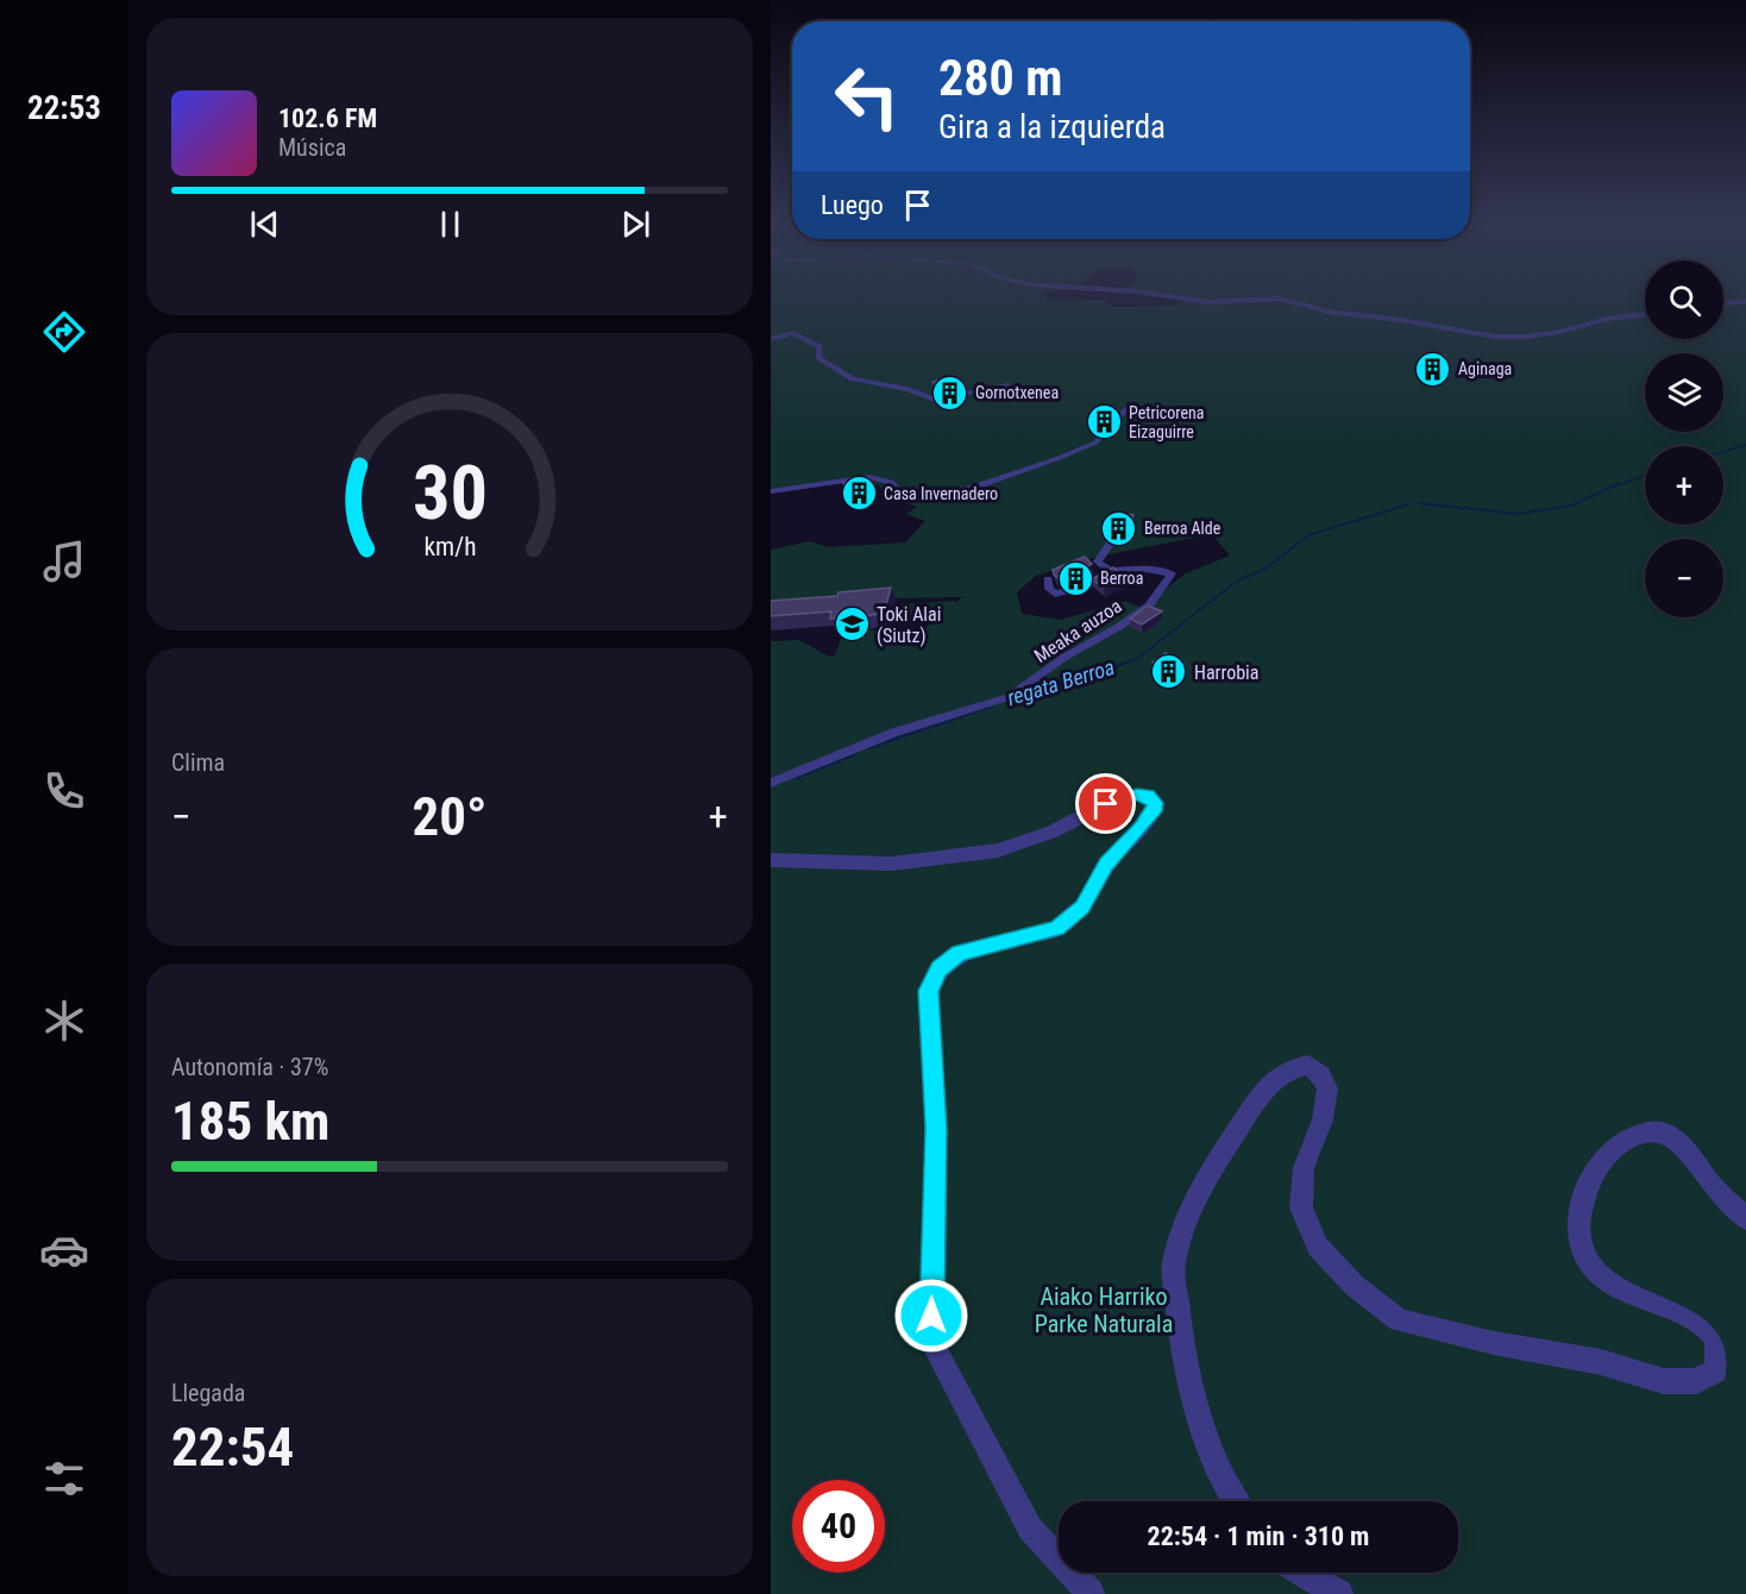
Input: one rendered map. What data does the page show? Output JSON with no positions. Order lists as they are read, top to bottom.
{
  "streets": {
    "street": ["Meaka auzoa"]
  },
  "water": ["regata Berroa"],
  "parks": ["Aiako Harriko Parke Naturala"],
  "places": {
    "building": [
      "Aginaga",
      "Gornotxenea",
      "Petricorena Eizaguirre",
      "Casa Invernadero",
      "Berroa Alde",
      "Berroa",
      "Harrobia"
    ],
    "school or university": ["Toki Alai (Siutz)"]
  },
  "page": {
    "tabs": "22:53",
    "turn": ["280 m", "Gira a la izquierda"],
    "song": ["102.6 FM", "Música"],
    "then": "Luego",
    "map_buttons": ["+", "−"],
    "tile": [
      "Clima",
      ["Autonomía · 37%", "185 km"],
      ["Llegada", "22:54"]
    ],
    "heat": ["−", "20°", "+"],
    "limit": "40",
    "trip": "22:54 · 1 min · 310 m",
    "gauge": ["30", "km/h"]
  }
}
